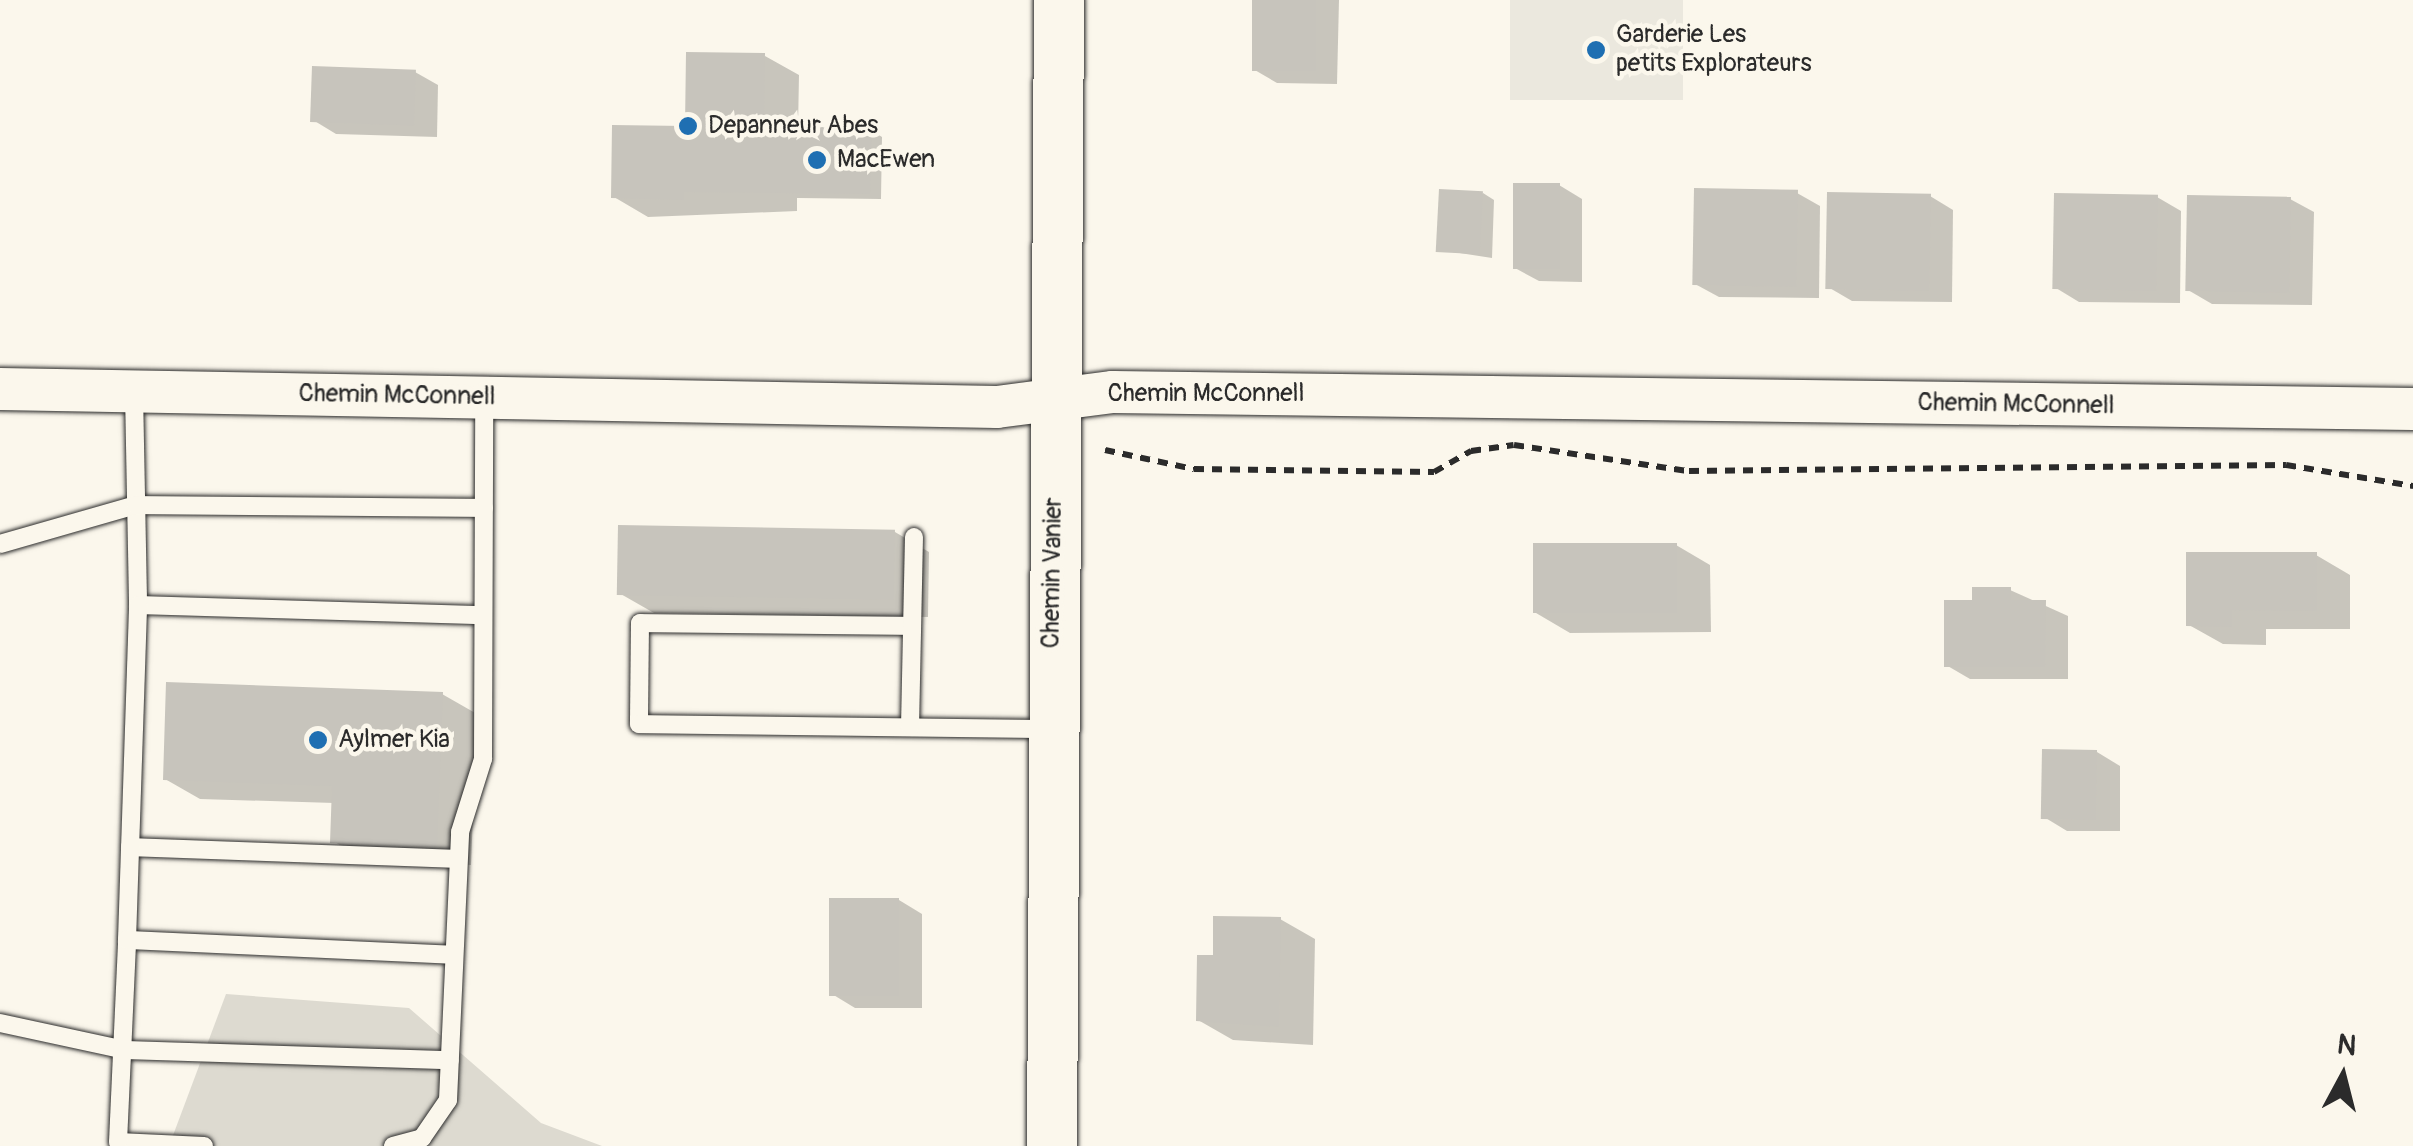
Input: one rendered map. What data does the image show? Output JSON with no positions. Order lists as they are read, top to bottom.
{
  "streets": {
    "main road": ["Chemin Vanier"],
    "street": ["Chemin McConnell"]
  },
  "crossings": [
    ["Chemin McConnell", "Chemin Vanier"]
  ],
  "places": [
    "Garderie Les petits Explorateurs",
    "Depanneur Abes",
    "MacEwen",
    "Aylmer Kia"
  ],
  "north": "top"
}
